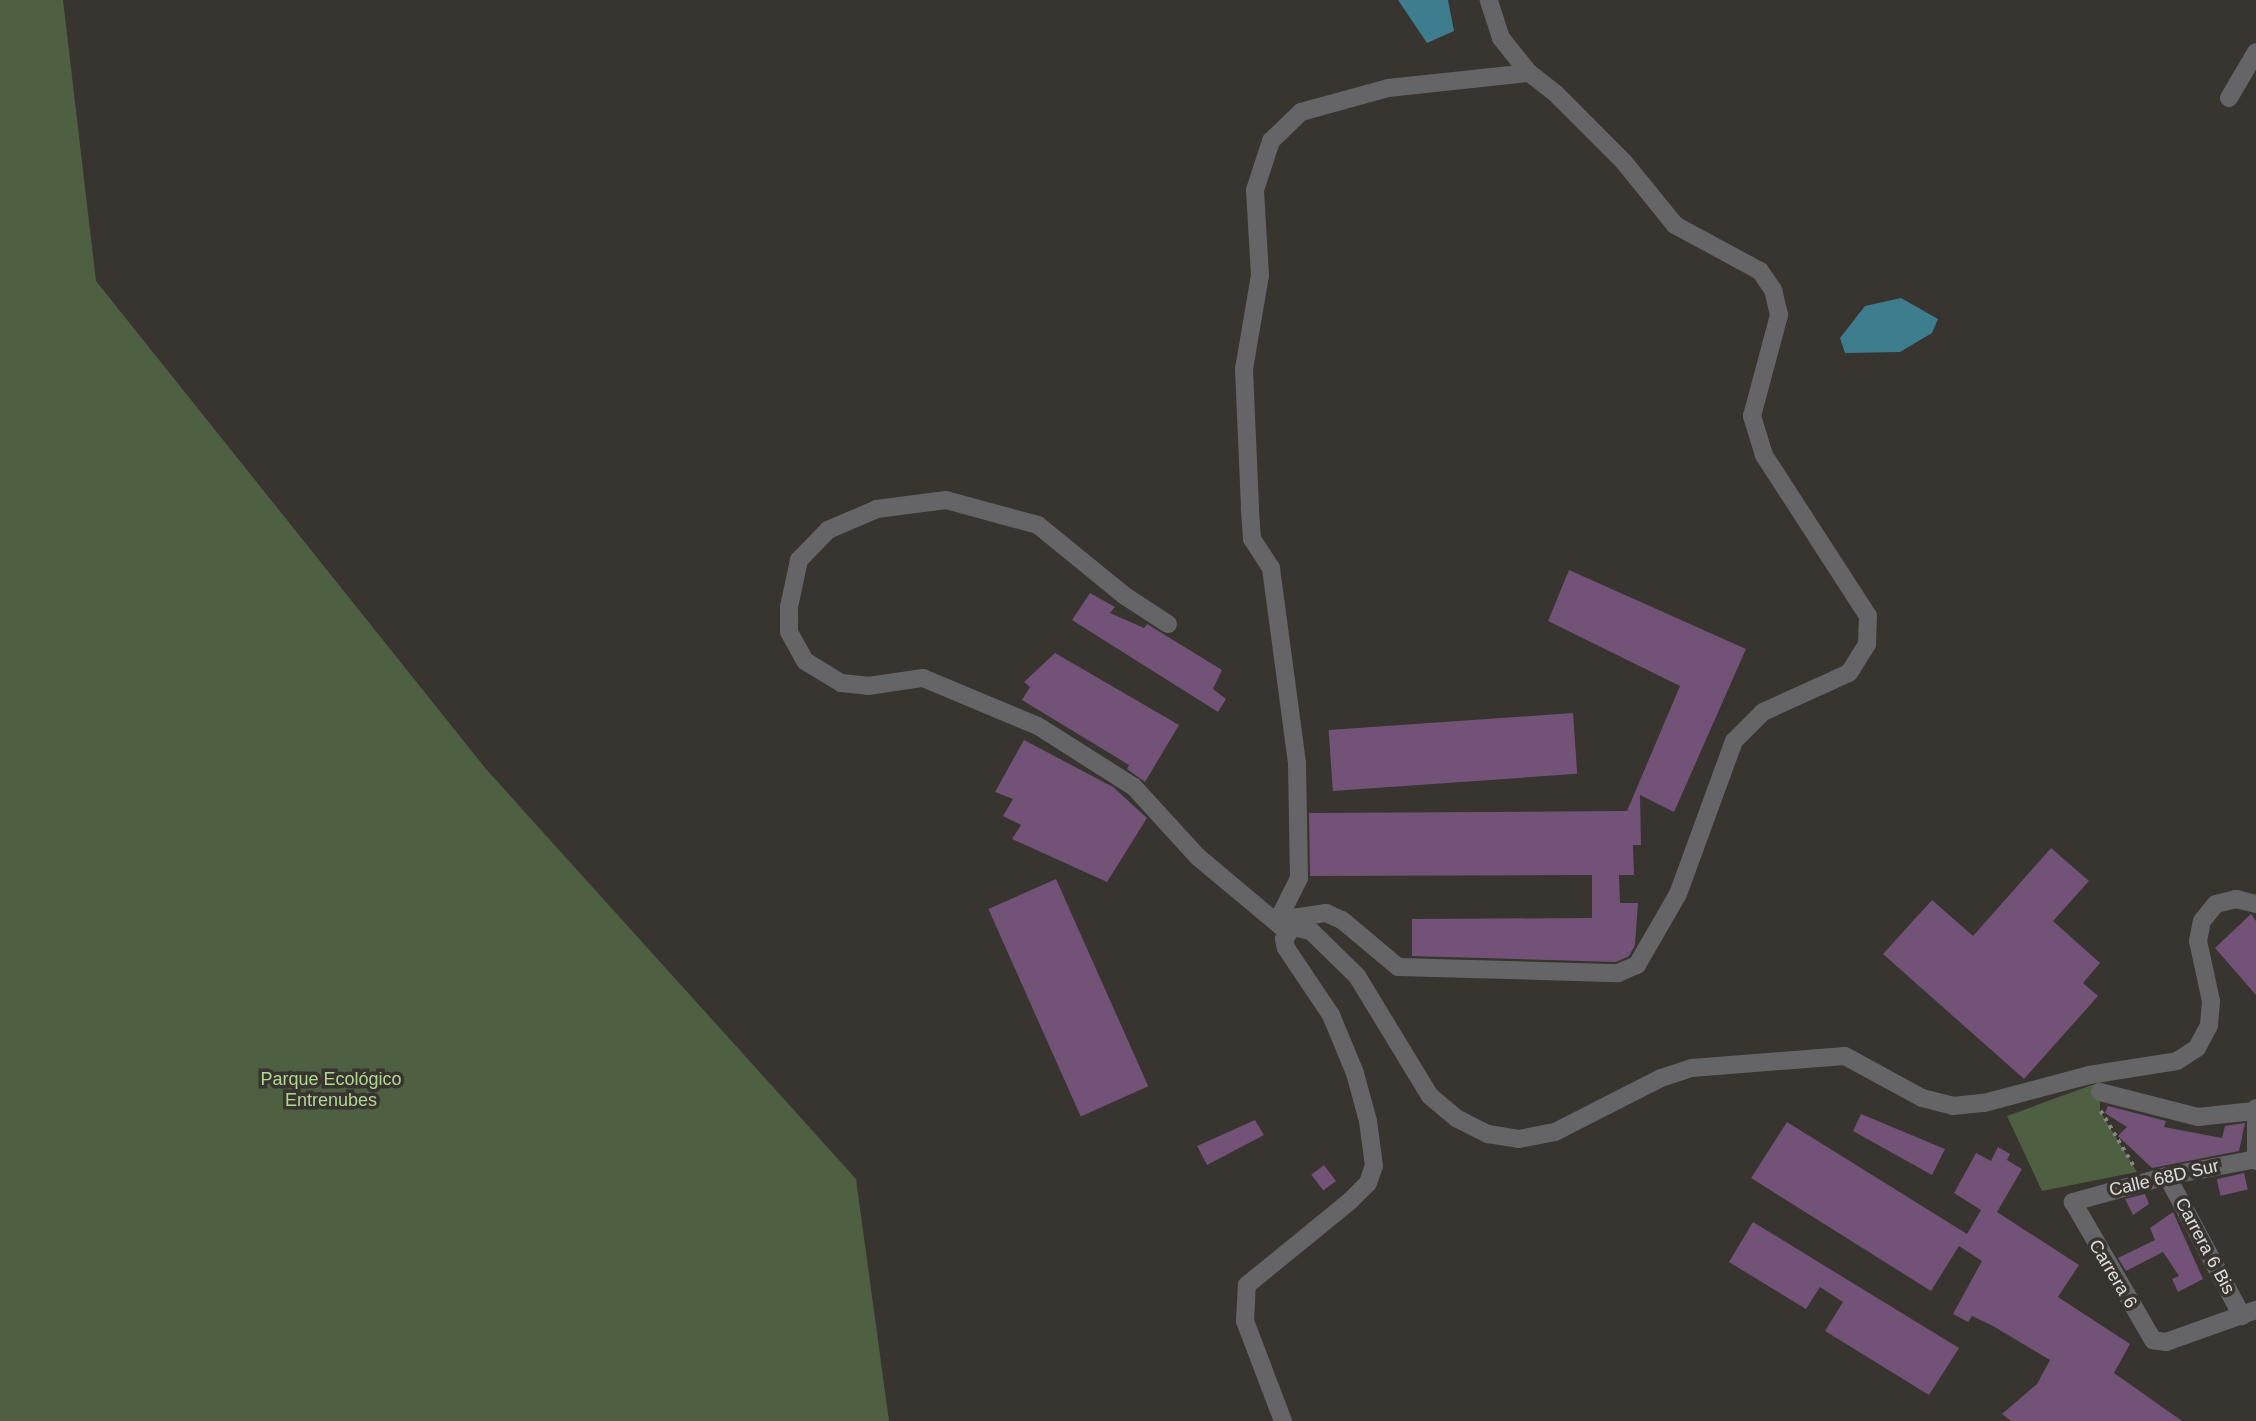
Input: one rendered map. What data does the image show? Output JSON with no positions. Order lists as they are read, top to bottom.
{
  "streets": {
    "street": ["Calle 68D Sur", "Carrera 6 Bis", "Carrera 6"]
  },
  "crossings": [
    ["Calle 68D Sur", "Carrera 6 Bis"],
    ["Calle 68D Sur", "Carrera 6"],
    ["Carrera 6 Bis", "Carrera 6"]
  ],
  "parks": ["Parque Ecológico Entrenubes"]
}
